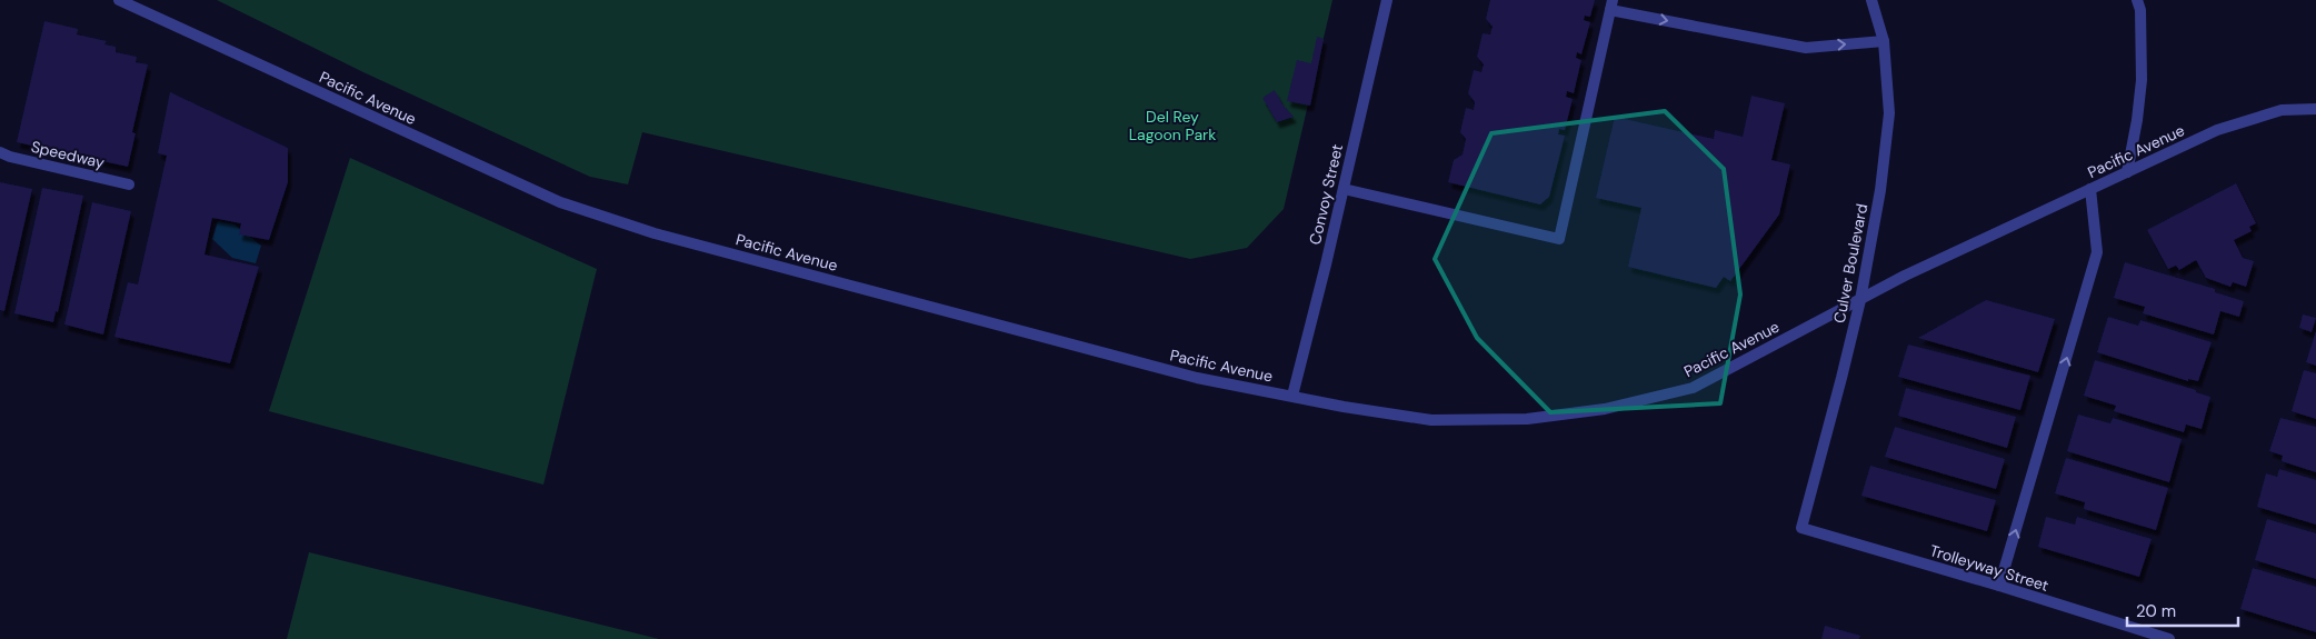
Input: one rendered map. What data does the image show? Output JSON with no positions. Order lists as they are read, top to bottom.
{
  "streets": {
    "street": [
      "Pacific Avenue",
      "Speedway",
      "Convoy Street",
      "Culver Boulevard",
      "Trolleyway Street"
    ]
  },
  "crossings": [
    ["Pacific Avenue", "Convoy Street"],
    ["Pacific Avenue", "Culver Boulevard"],
    ["Culver Boulevard", "Trolleyway Street"]
  ],
  "parks": ["Del Rey Lagoon Park"],
  "scale_bar": "20 m"
}
